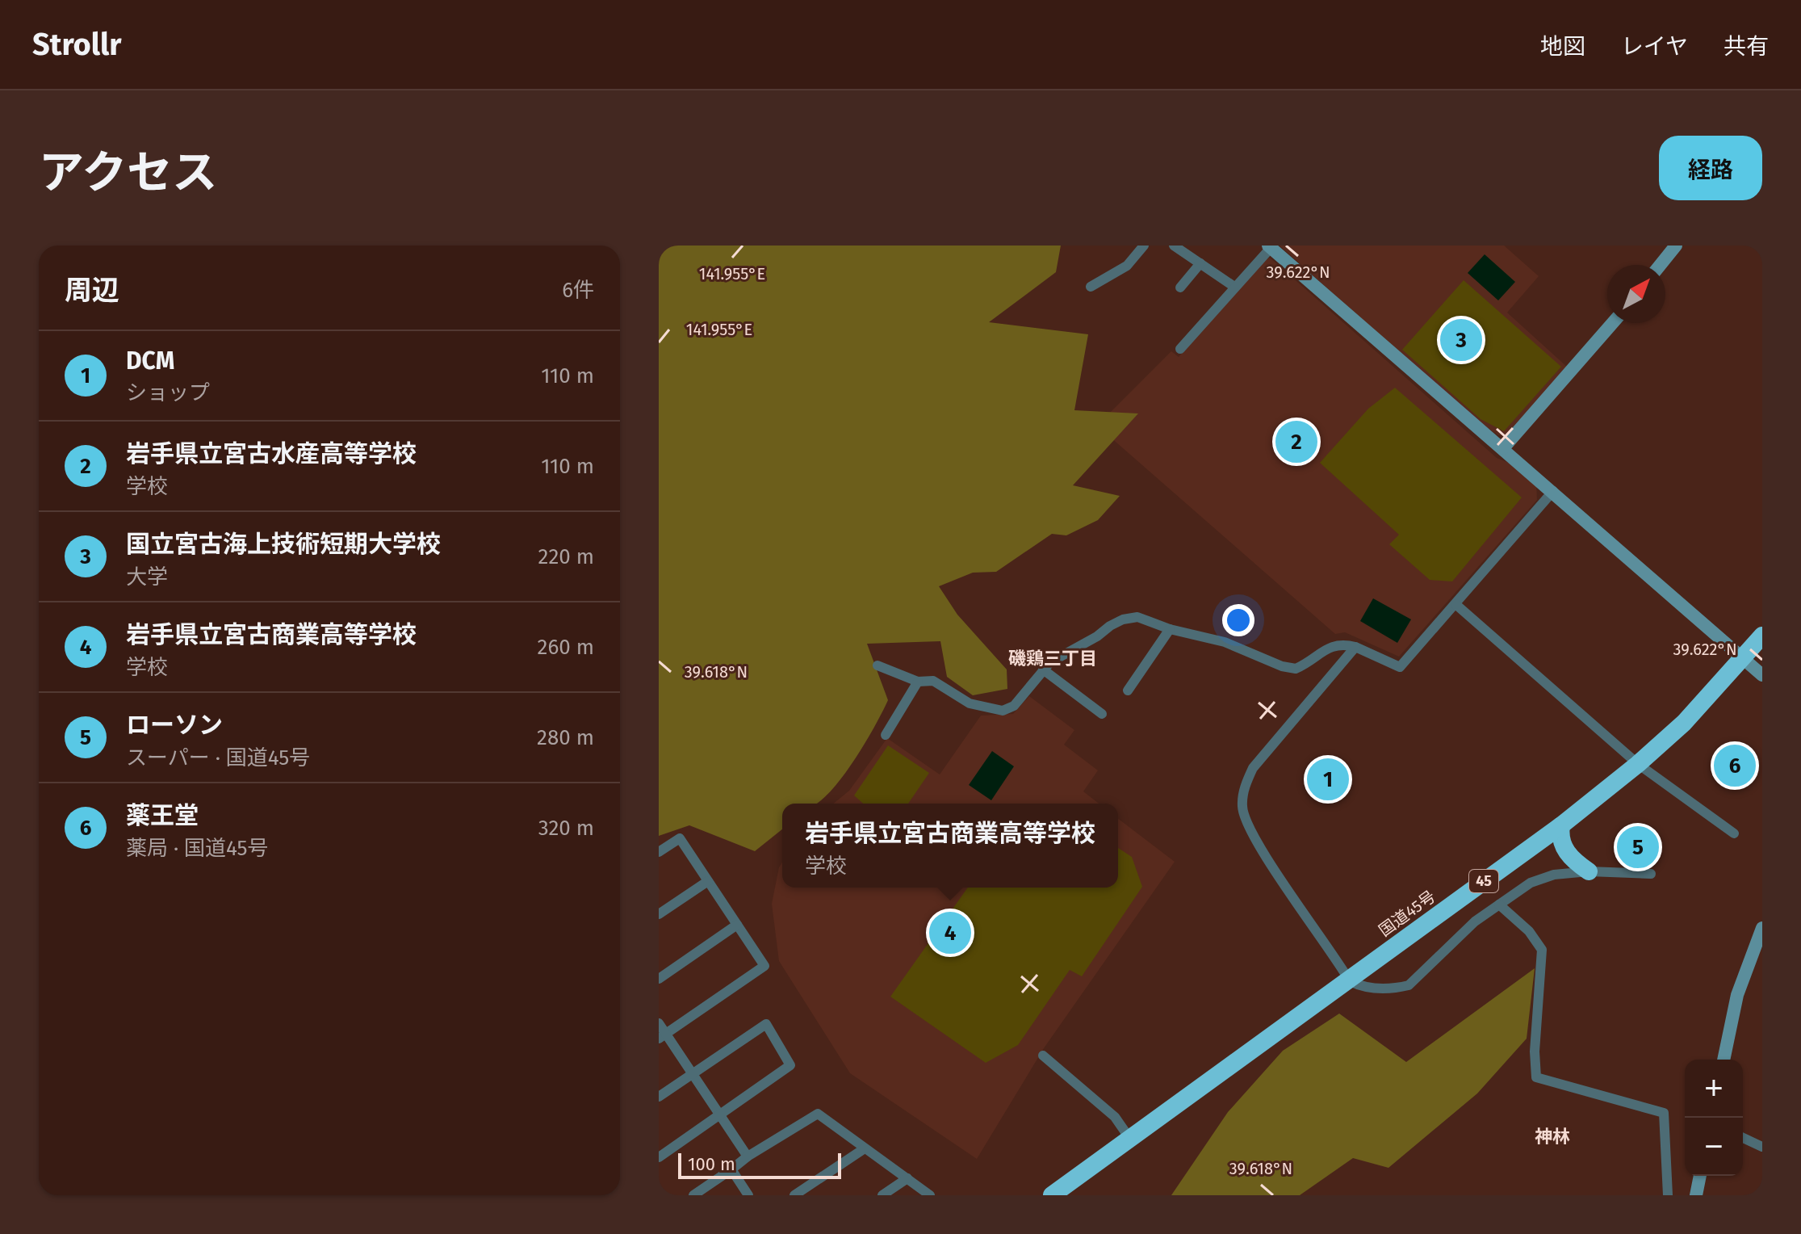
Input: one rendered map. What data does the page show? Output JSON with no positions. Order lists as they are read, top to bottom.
{
  "streets": {
    "highway": ["45", "国道45号"]
  },
  "districts": ["磯鶏三丁目", "神林"],
  "scale_bar": "100 m",
  "north": "top right",
  "page": {
    "header": "Strollr",
    "nav": ["地図", "レイヤ", "共有"],
    "title": "アクセス",
    "buttons": "経路",
    "heading": ["周辺", "6件"],
    "pins": [
      "3",
      "2",
      "6",
      "1",
      "5",
      "4"
    ],
    "list": [
      {
        "mark": "1",
        "name": "DCM",
        "note": "ショップ",
        "value": "110 m"
      },
      {
        "mark": "2",
        "name": "岩手県立宮古水産高等学校",
        "note": "学校",
        "value": "110 m"
      },
      {
        "mark": "3",
        "name": "国立宮古海上技術短期大学校",
        "note": "大学",
        "value": "220 m"
      },
      {
        "mark": "4",
        "name": "岩手県立宮古商業高等学校",
        "note": "学校",
        "value": "260 m"
      },
      {
        "mark": "5",
        "name": "ローソン",
        "note": "スーパー · 国道45号",
        "value": "280 m"
      },
      {
        "mark": "6",
        "name": "薬王堂",
        "note": "薬局 · 国道45号",
        "value": "320 m"
      }
    ],
    "popup": ["岩手県立宮古商業高等学校", "学校"],
    "map_buttons": ["+", "−"],
    "scale": "100 m"
  },
  "coordinates": ["39.622°N", "141.955°E", "39.618°N"]
}
